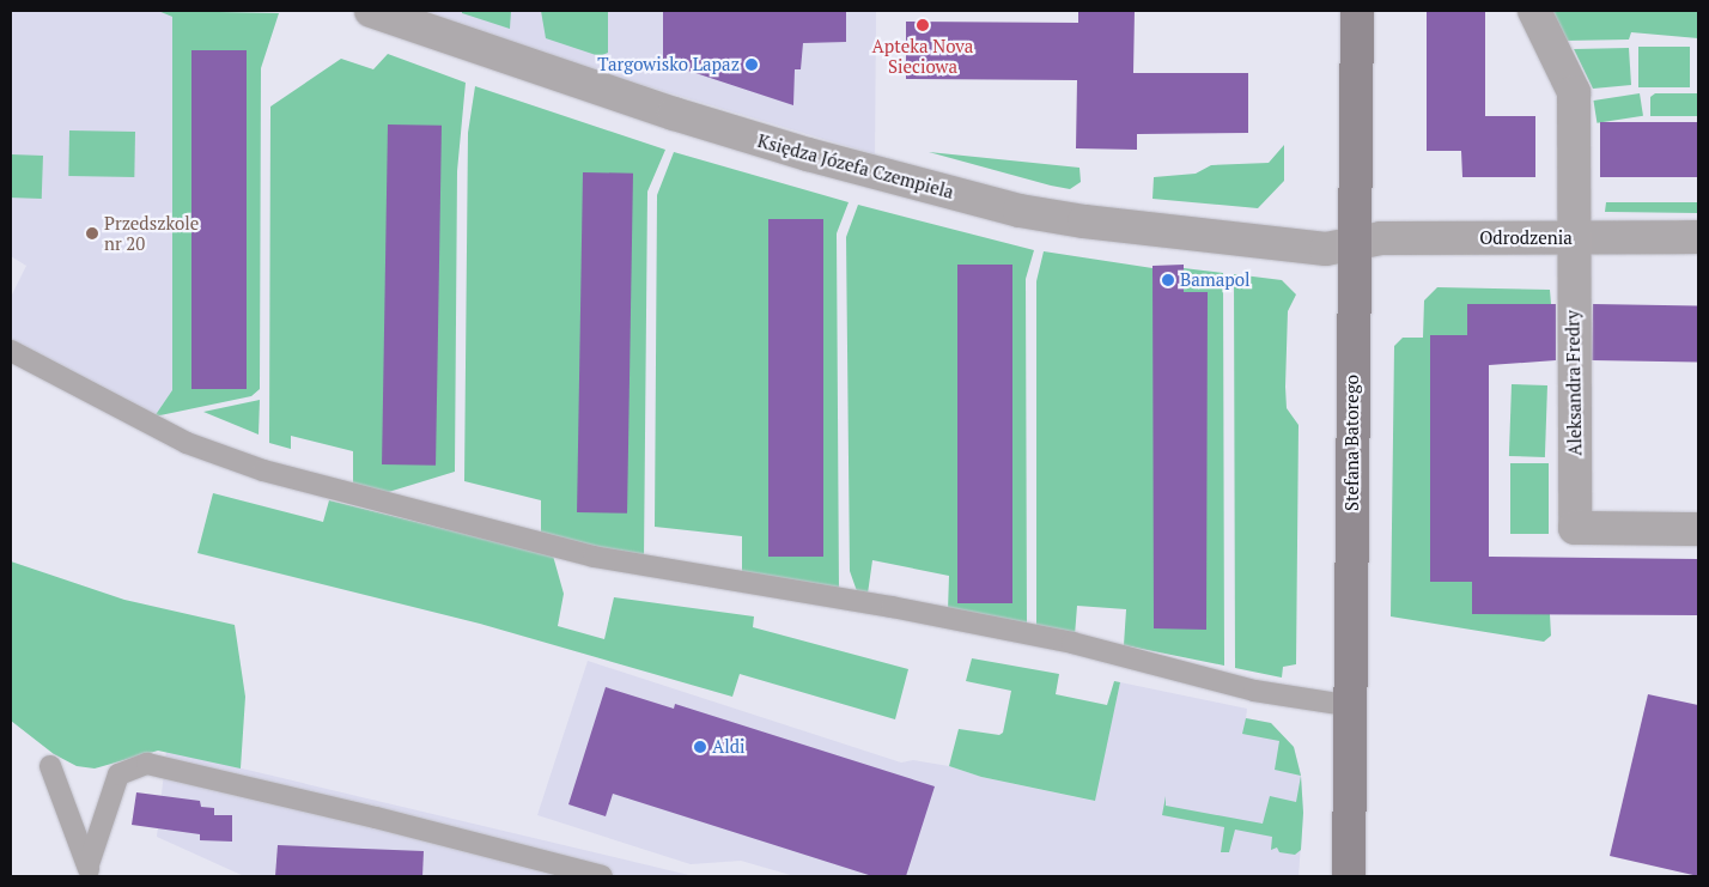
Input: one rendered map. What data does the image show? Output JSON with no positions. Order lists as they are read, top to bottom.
{
  "streets": {
    "street": [
      "Księdza Józefa Czempiela",
      "Odrodzenia",
      "Aleksandra Fredry",
      "Stefana Batorego"
    ]
  },
  "crossings": [
    ["Księdza Józefa Czempiela", "Odrodzenia"],
    ["Księdza Józefa Czempiela", "Stefana Batorego"],
    ["Odrodzenia", "Aleksandra Fredry"],
    ["Odrodzenia", "Stefana Batorego"]
  ],
  "places": [
    "Apteka Nova Sieciowa",
    "Targowisko Lapaz",
    "Przedszkole nr 20",
    "Bamapol",
    "Aldi"
  ]
}
